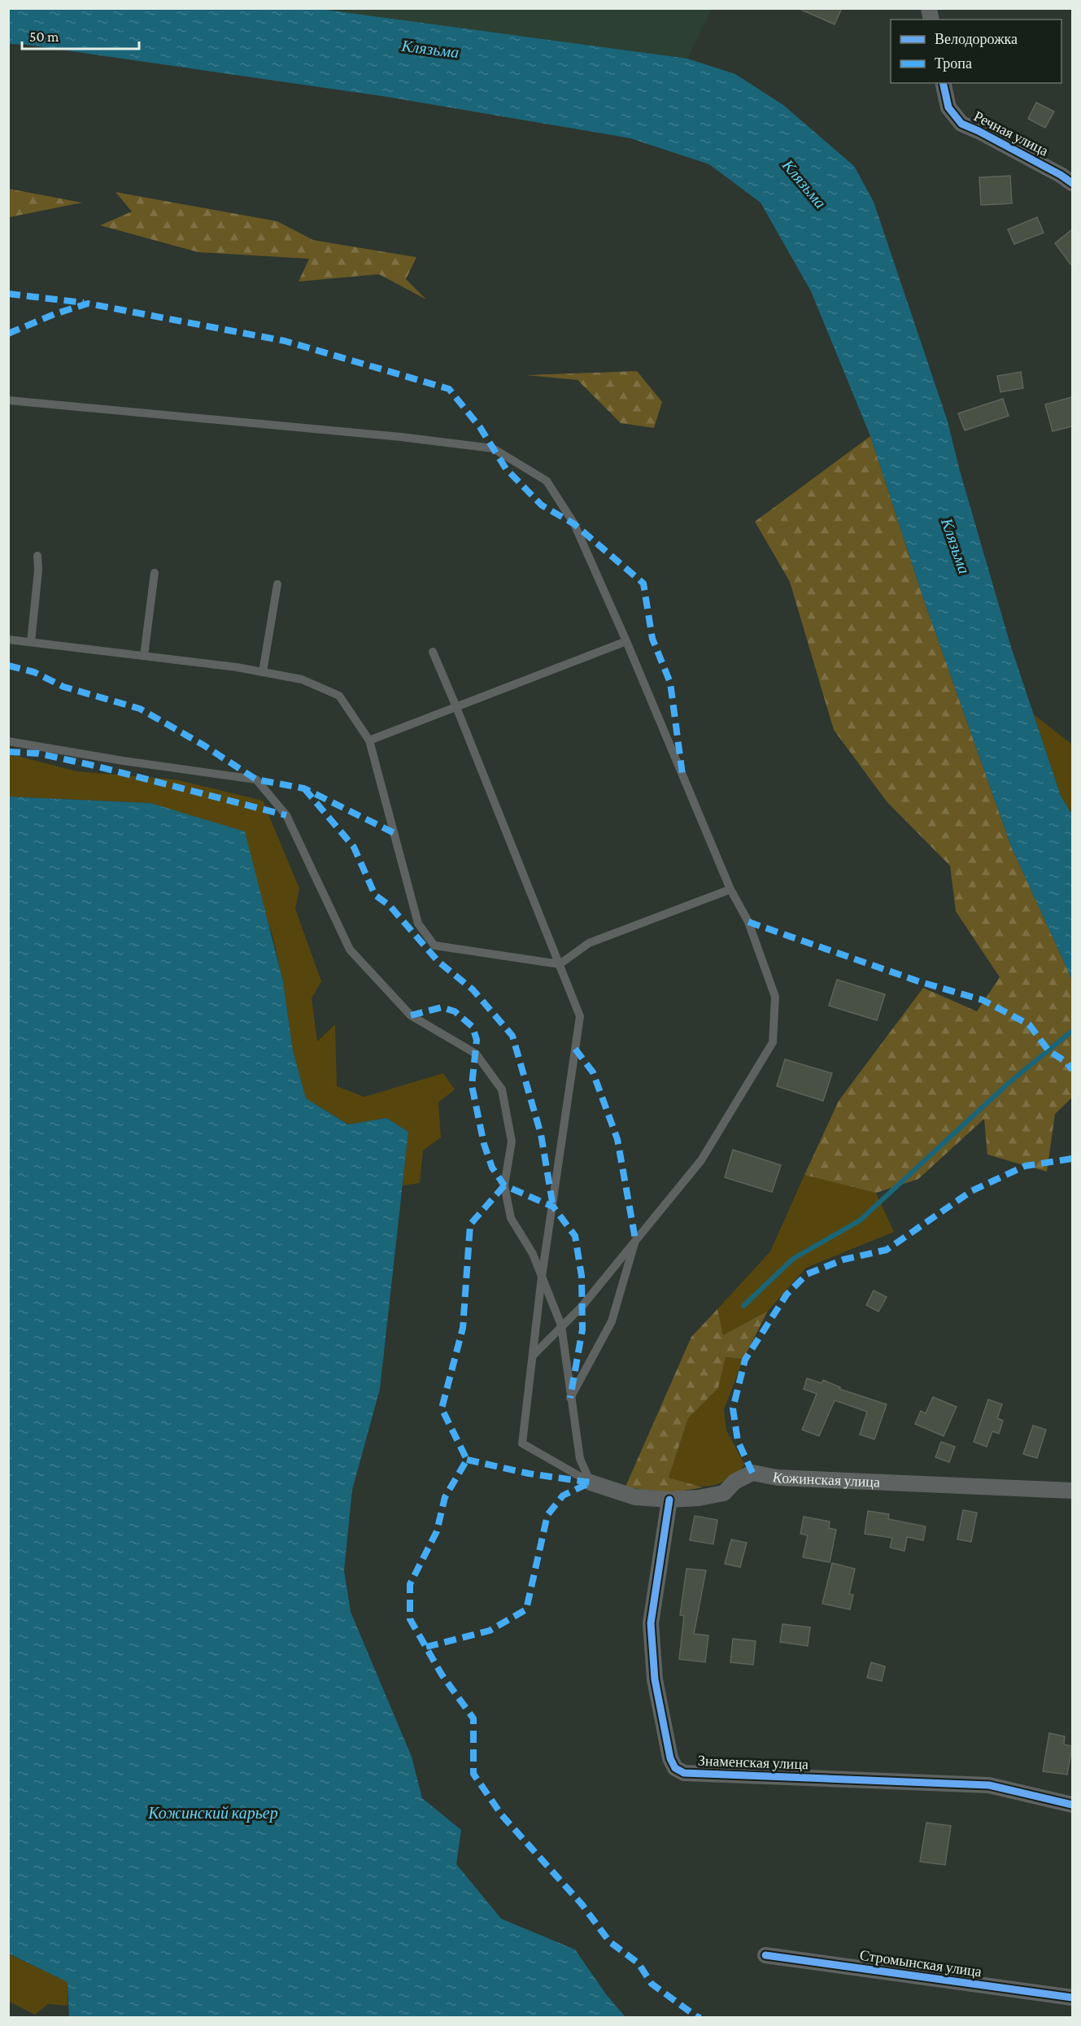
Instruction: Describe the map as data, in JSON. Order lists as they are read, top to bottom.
{
  "streets": {
    "street": [
      "Речная улица",
      "Кожинская улица",
      "Знаменская улица",
      "Стромынская улица"
    ]
  },
  "crossings": [
    ["Кожинская улица", "Знаменская улица"]
  ],
  "water": ["Клязьма", "Кожинский карьер"],
  "legend": ["Велодорожка", "Тропа"],
  "scale_bar": "50 m"
}
